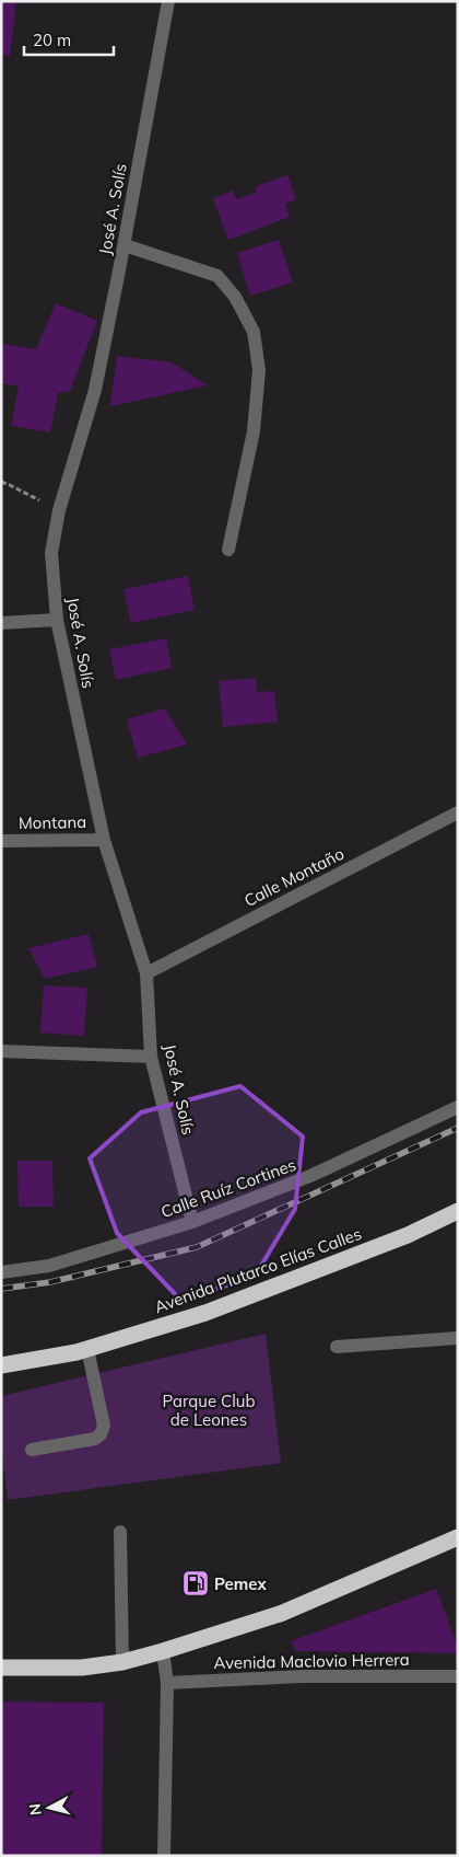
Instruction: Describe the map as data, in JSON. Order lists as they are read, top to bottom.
{
  "streets": {
    "highway": ["Avenida Plutarco Elías Calles"],
    "street": [
      "José A. Solís",
      "Montana",
      "Calle Montaño",
      "Calle Ruíz Cortines",
      "Avenida Maclovio Herrera"
    ]
  },
  "crossings": [
    ["José A. Solís", "Montana"],
    ["José A. Solís", "Calle Montaño"],
    ["José A. Solís", "Calle Ruíz Cortines"]
  ],
  "parks": ["Parque Club de Leones"],
  "places": {
    "fuel station": ["Pemex"]
  },
  "scale_bar": "20 m",
  "north": "left"
}
